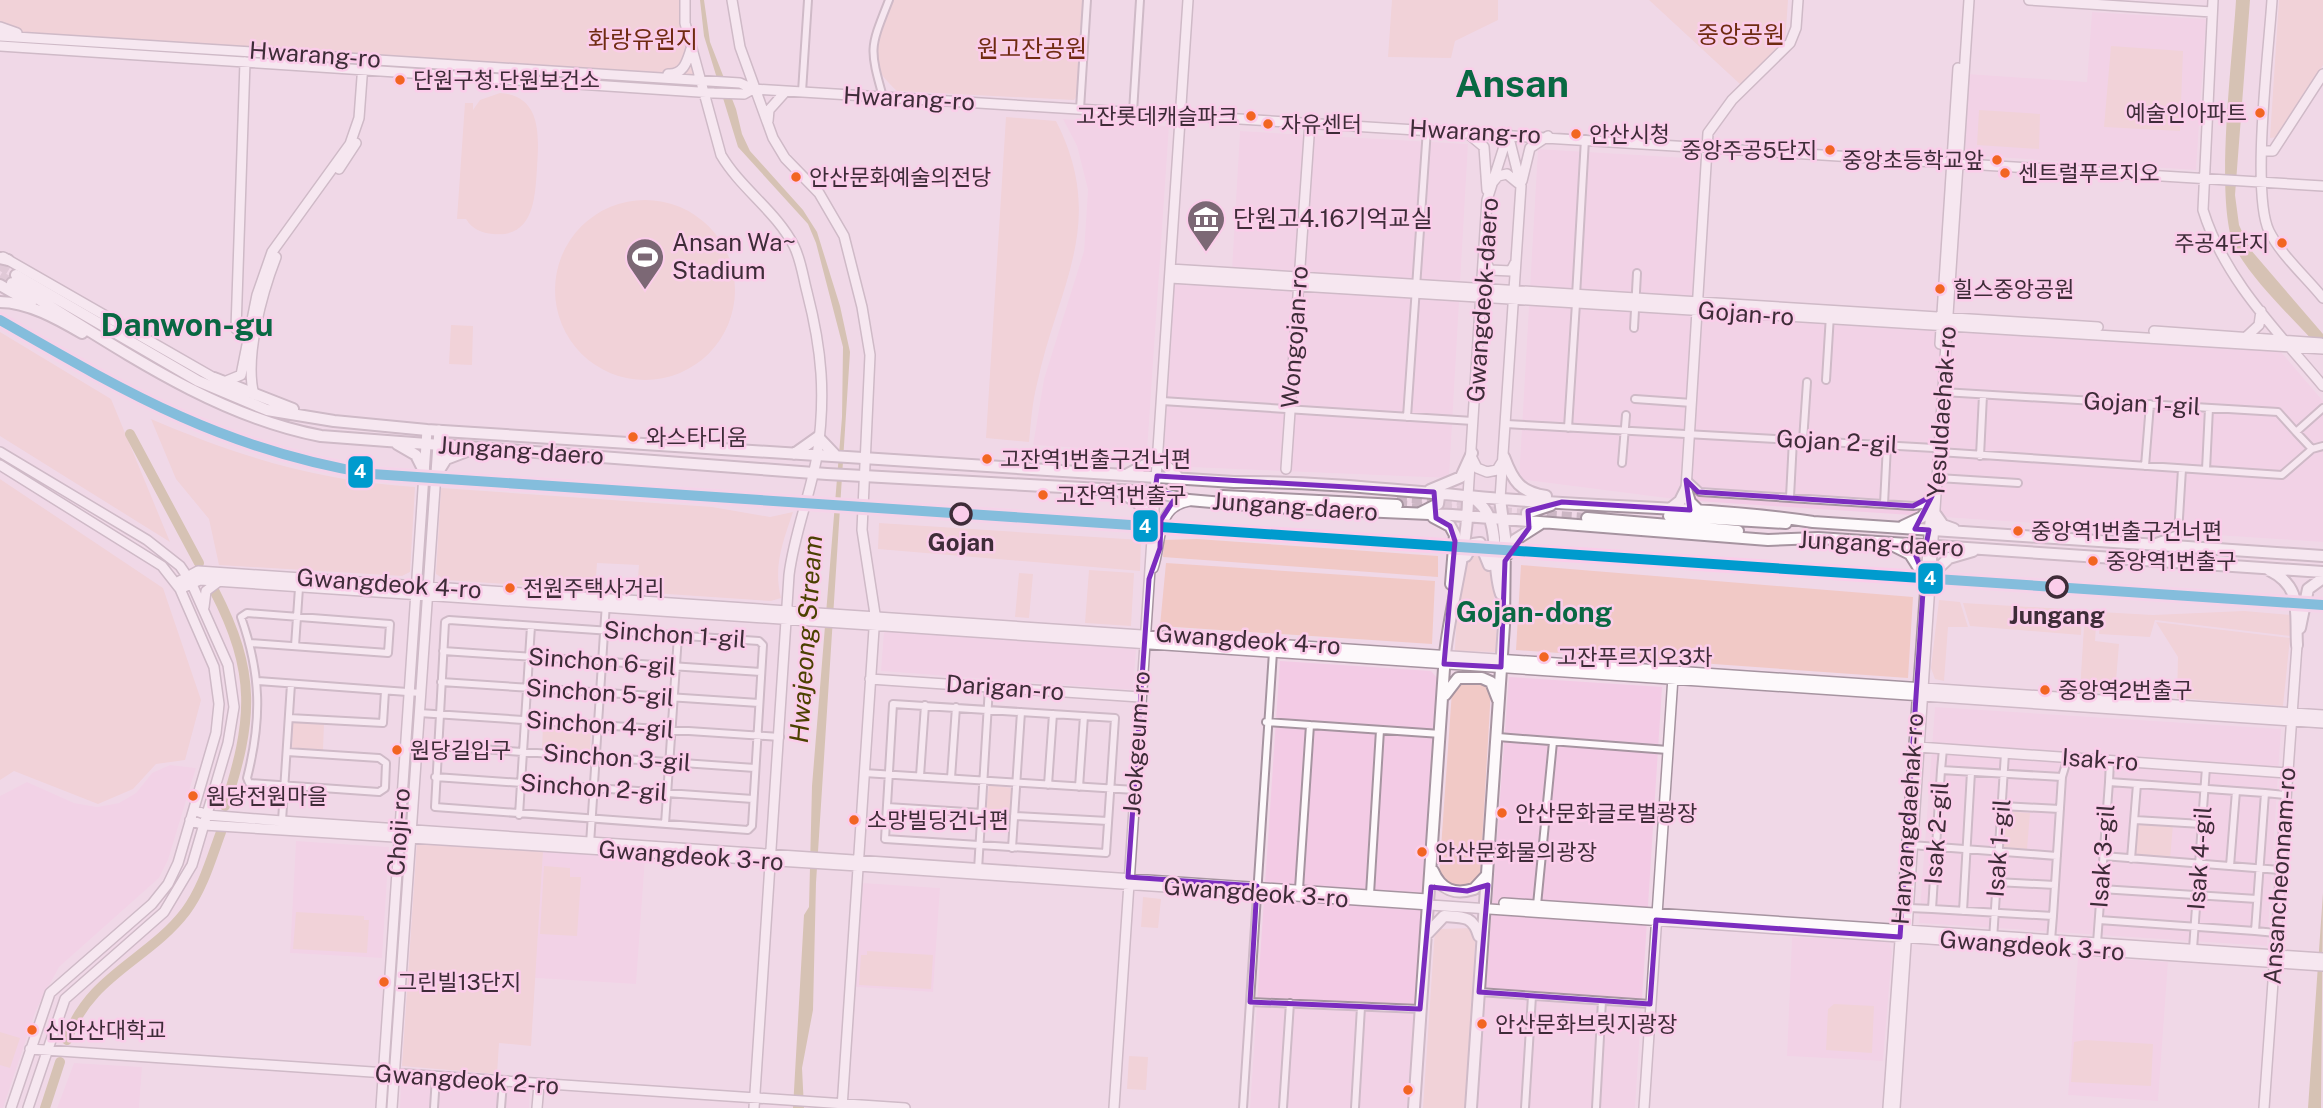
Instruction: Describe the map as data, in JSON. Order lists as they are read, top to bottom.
{
  "streets": {
    "main road": ["Gwangdeok-daero", "Jungang-daero"],
    "street": [
      "Hwarang-ro",
      "Gojan-ro",
      "Wongojan-ro",
      "Gojan 1-gil",
      "Yesuldaehak-ro",
      "Gojan 2-gil",
      "Gwangdeok 4-ro",
      "Sinchon 1-gil",
      "Sinchon 6-gil",
      "Darigan-ro",
      "Sinchon 5-gil",
      "Sinchon 4-gil",
      "Jeokgeum-ro",
      "Sinchon 3-gil",
      "Isak-ro",
      "Sinchon 2-gil",
      "Hanyangdaehak-ro",
      "Choji-ro",
      "Isak 2-gil",
      "Isak 1-gil",
      "Gwangdeok 3-ro",
      "Isak 3-gil",
      "Isak 4-gil",
      "Ansancheonnam-ro",
      "Gwangdeok 2-ro"
    ]
  },
  "crossings": [
    ["Hwarang-ro", "Gwangdeok-daero"],
    ["Hwarang-ro", "Wongojan-ro"],
    ["Hwarang-ro", "Yesuldaehak-ro"],
    ["Hwarang-ro", "Jeokgeum-ro"],
    ["Gwangdeok-daero", "Gojan-ro"],
    ["Gwangdeok-daero", "Gojan 2-gil"],
    ["Gwangdeok-daero", "Jungang-daero"],
    ["Gwangdeok-daero", "Gwangdeok 4-ro"],
    ["Gwangdeok-daero", "Gwangdeok 3-ro"],
    ["Gojan-ro", "Wongojan-ro"],
    ["Gojan-ro", "Yesuldaehak-ro"],
    ["Gojan-ro", "Jeokgeum-ro"],
    ["Gojan 1-gil", "Yesuldaehak-ro"],
    ["Gojan 1-gil", "Gojan 2-gil"],
    ["Yesuldaehak-ro", "Gojan 2-gil"],
    ["Yesuldaehak-ro", "Jungang-daero"],
    ["Yesuldaehak-ro", "Hanyangdaehak-ro"],
    ["Jungang-daero", "Jeokgeum-ro"],
    ["Jungang-daero", "Hanyangdaehak-ro"],
    ["Jungang-daero", "Choji-ro"],
    ["Gwangdeok 4-ro", "Jeokgeum-ro"],
    ["Gwangdeok 4-ro", "Hanyangdaehak-ro"],
    ["Gwangdeok 4-ro", "Choji-ro"],
    ["Gwangdeok 4-ro", "Ansancheonnam-ro"],
    ["Sinchon 1-gil", "Sinchon 6-gil"],
    ["Sinchon 1-gil", "Sinchon 5-gil"],
    ["Sinchon 1-gil", "Sinchon 4-gil"],
    ["Sinchon 1-gil", "Sinchon 3-gil"],
    ["Sinchon 1-gil", "Sinchon 2-gil"],
    ["Darigan-ro", "Jeokgeum-ro"],
    ["Sinchon 4-gil", "Choji-ro"],
    ["Jeokgeum-ro", "Gwangdeok 3-ro"],
    ["Isak-ro", "Hanyangdaehak-ro"],
    ["Isak-ro", "Isak 1-gil"],
    ["Isak-ro", "Isak 4-gil"],
    ["Isak-ro", "Ansancheonnam-ro"],
    ["Hanyangdaehak-ro", "Gwangdeok 3-ro"],
    ["Choji-ro", "Gwangdeok 3-ro"],
    ["Choji-ro", "Gwangdeok 2-ro"],
    ["Isak 2-gil", "Isak 1-gil"],
    ["Isak 1-gil", "Gwangdeok 3-ro"],
    ["Gwangdeok 3-ro", "Isak 3-gil"],
    ["Gwangdeok 3-ro", "Isak 4-gil"],
    ["Gwangdeok 3-ro", "Ansancheonnam-ro"],
    ["Isak 3-gil", "Isak 4-gil"],
    ["Isak 3-gil", "Ansancheonnam-ro"]
  ],
  "districts": ["Ansan", "Danwon-gu", "Gojan-dong"],
  "water": ["Hwajeong Stream"],
  "parks": ["중앙공원", "화랑유원지", "원고잔공원"],
  "places": {
    "other": [
      "단원구청.단원보건소",
      "예술인아파트",
      "고잔롯데캐슬파크",
      "자유센터",
      "안산시청",
      "중앙주공5단지",
      "중앙초등학교앞",
      "센트럴푸르지오",
      "안산문화예술의전당",
      "주공4단지",
      "힐스중앙공원",
      "와스타디움",
      "고잔역1번출구건너편",
      "고잔역1번출구",
      "Gojan",
      "중앙역1번출구건너편",
      "중앙역1번출구",
      "Jungang",
      "전원주택사거리",
      "고잔푸르지오3차",
      "중앙역2번출구",
      "원당길입구",
      "원당전원마을",
      "안산문화글로벌광장",
      "소망빌딩건너편",
      "안산문화물의광장",
      "그린빌13단지",
      "안산문화브릿지광장",
      "신안산대학교"
    ],
    "museum": ["단원고4.16기억교실"],
    "sports": ["Ansan Wa~ Stadium"]
  },
  "lines": ["transit line 4"]
}
